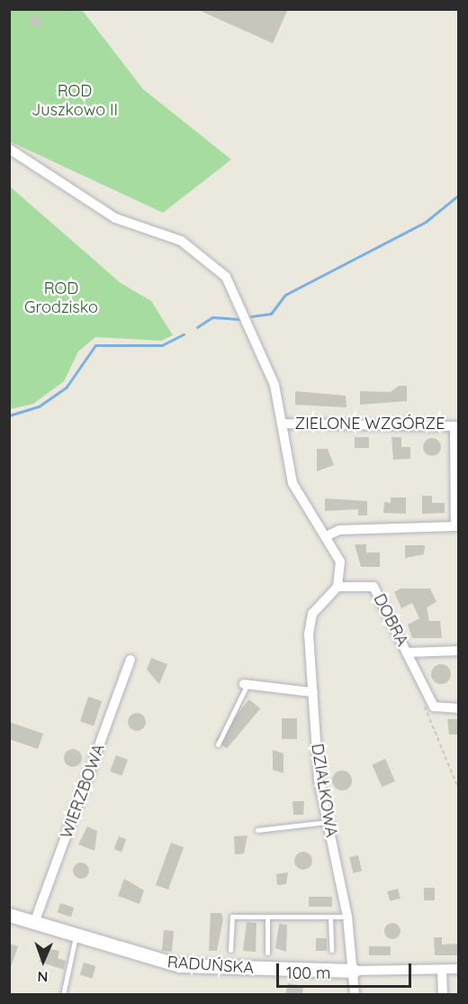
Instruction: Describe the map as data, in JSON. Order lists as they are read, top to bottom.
{
  "streets": {
    "street": [
      "ZIELONE WZGÓRZE",
      "DOBRA",
      "DZIAŁKOWA",
      "WIERZBOWA",
      "RADUŃSKA"
    ]
  },
  "crossings": [
    ["DOBRA", "DZIAŁKOWA"],
    ["DZIAŁKOWA", "RADUŃSKA"],
    ["WIERZBOWA", "RADUŃSKA"]
  ],
  "parks": ["ROD Juszkowo II", "ROD Grodzisko"],
  "scale_bar": "100 m",
  "north": "bottom"
}
